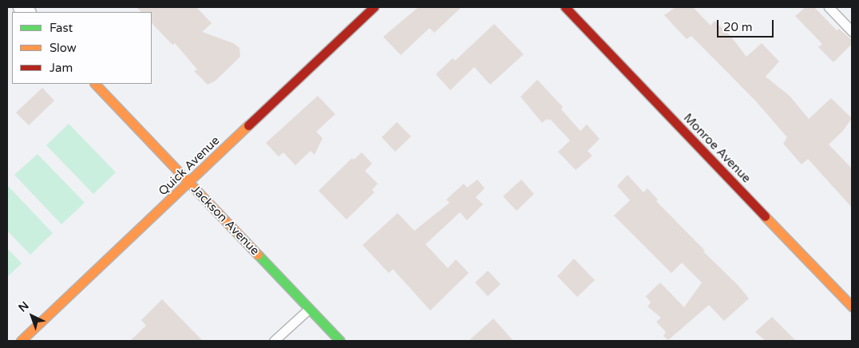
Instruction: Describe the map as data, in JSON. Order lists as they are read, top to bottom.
{
  "streets": {
    "street": ["Monroe Avenue", "Quick Avenue", "Jackson Avenue"]
  },
  "crossings": [
    ["Quick Avenue", "Jackson Avenue"]
  ],
  "legend": ["Fast", "Slow", "Jam"],
  "scale_bar": "20 m",
  "north": "top left"
}
